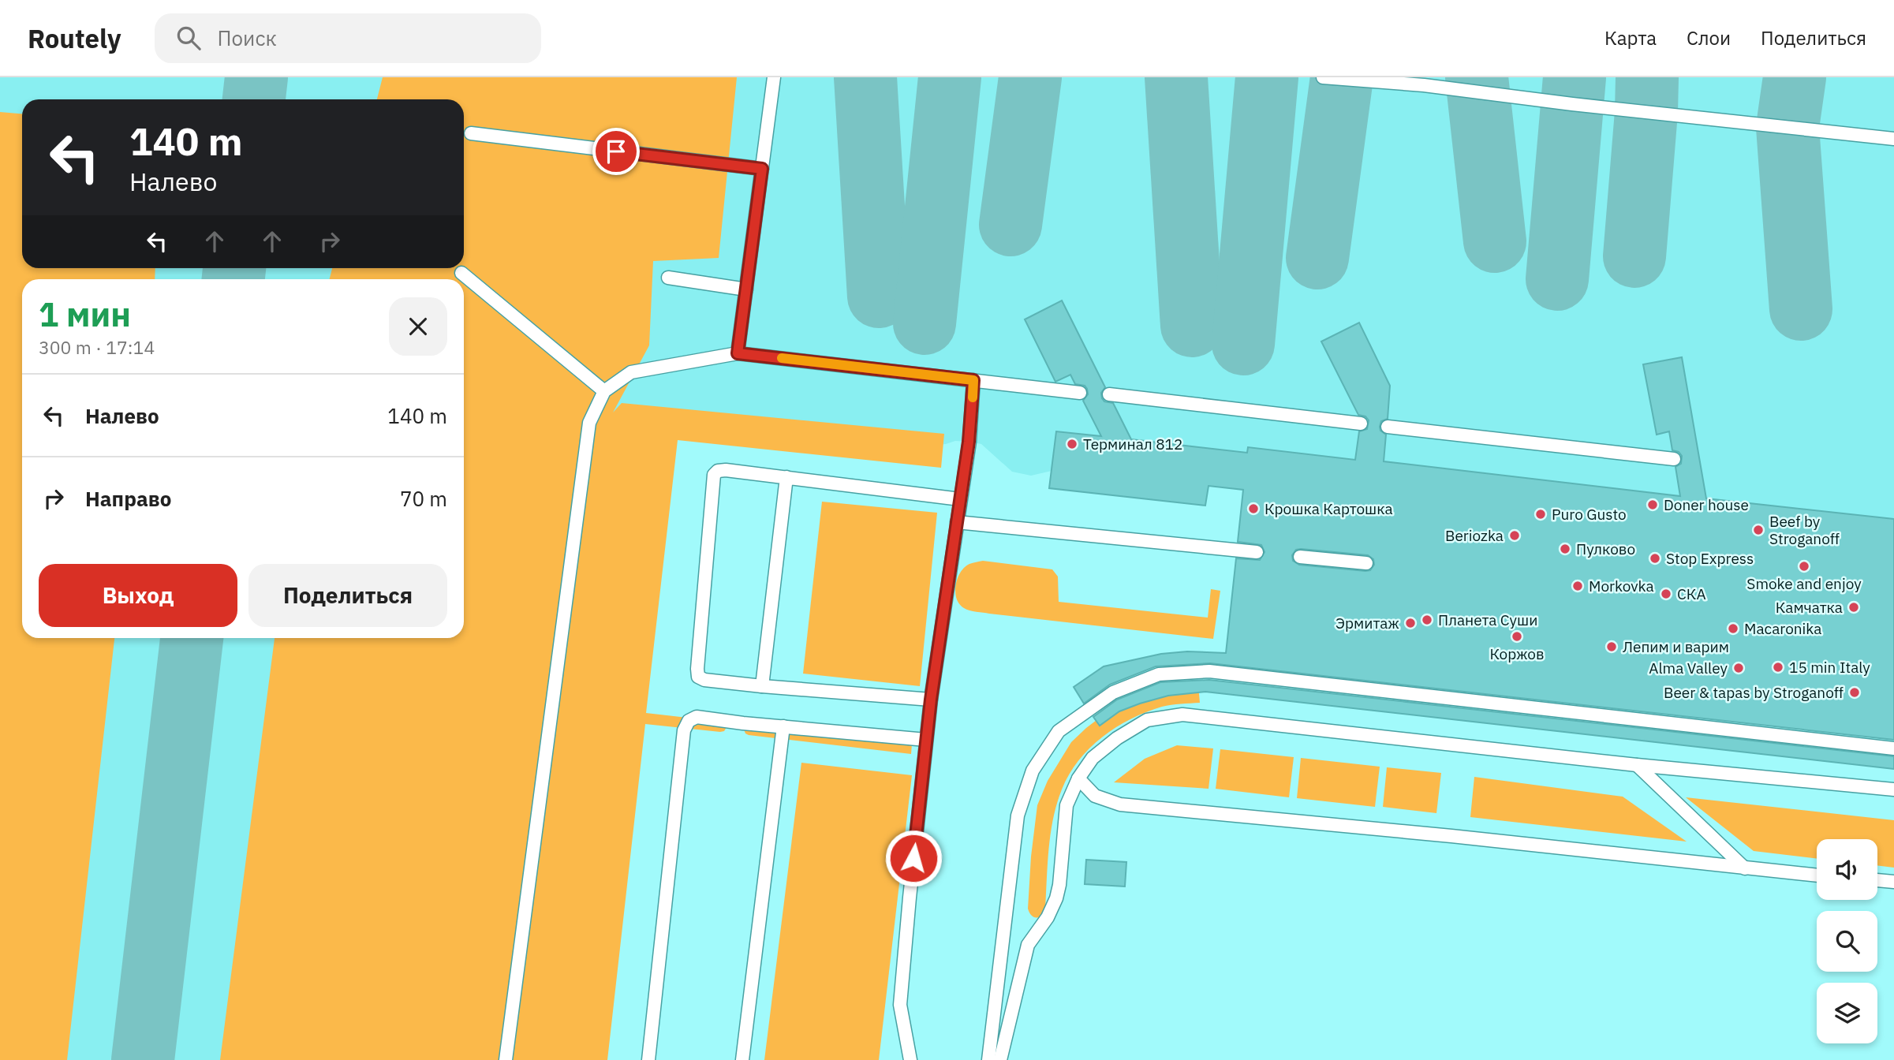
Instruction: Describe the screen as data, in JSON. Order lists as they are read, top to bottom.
{
  "places": [
    "Терминал 812",
    "Doner house",
    "Крошка Картошка",
    "Puro Gusto",
    "Beef by Stroganoff",
    "Beriozka",
    "Пулково",
    "Stop Express",
    "Smoke and enjoy",
    "Morkovka",
    "СКА",
    "Камчатка",
    "Планета Суши",
    "Эрмитаж",
    "Macaronika",
    "Коржов",
    "Лепим и варим",
    "15 min Italy",
    "Alma Valley",
    "Beer & tapas by Stroganoff"
  ],
  "page": {
    "header": "Routely",
    "search": "Поиск",
    "nav": ["Карта", "Слои", "Поделиться"],
    "turn": ["140 m", "Налево"],
    "heading": ["1 мин", "300 m · 17:14"],
    "list": [
      {
        "name": "Налево",
        "value": "140 m"
      },
      {
        "name": "Направо",
        "value": "70 m"
      }
    ],
    "buttons": ["Выход", "Поделиться"]
  }
}
